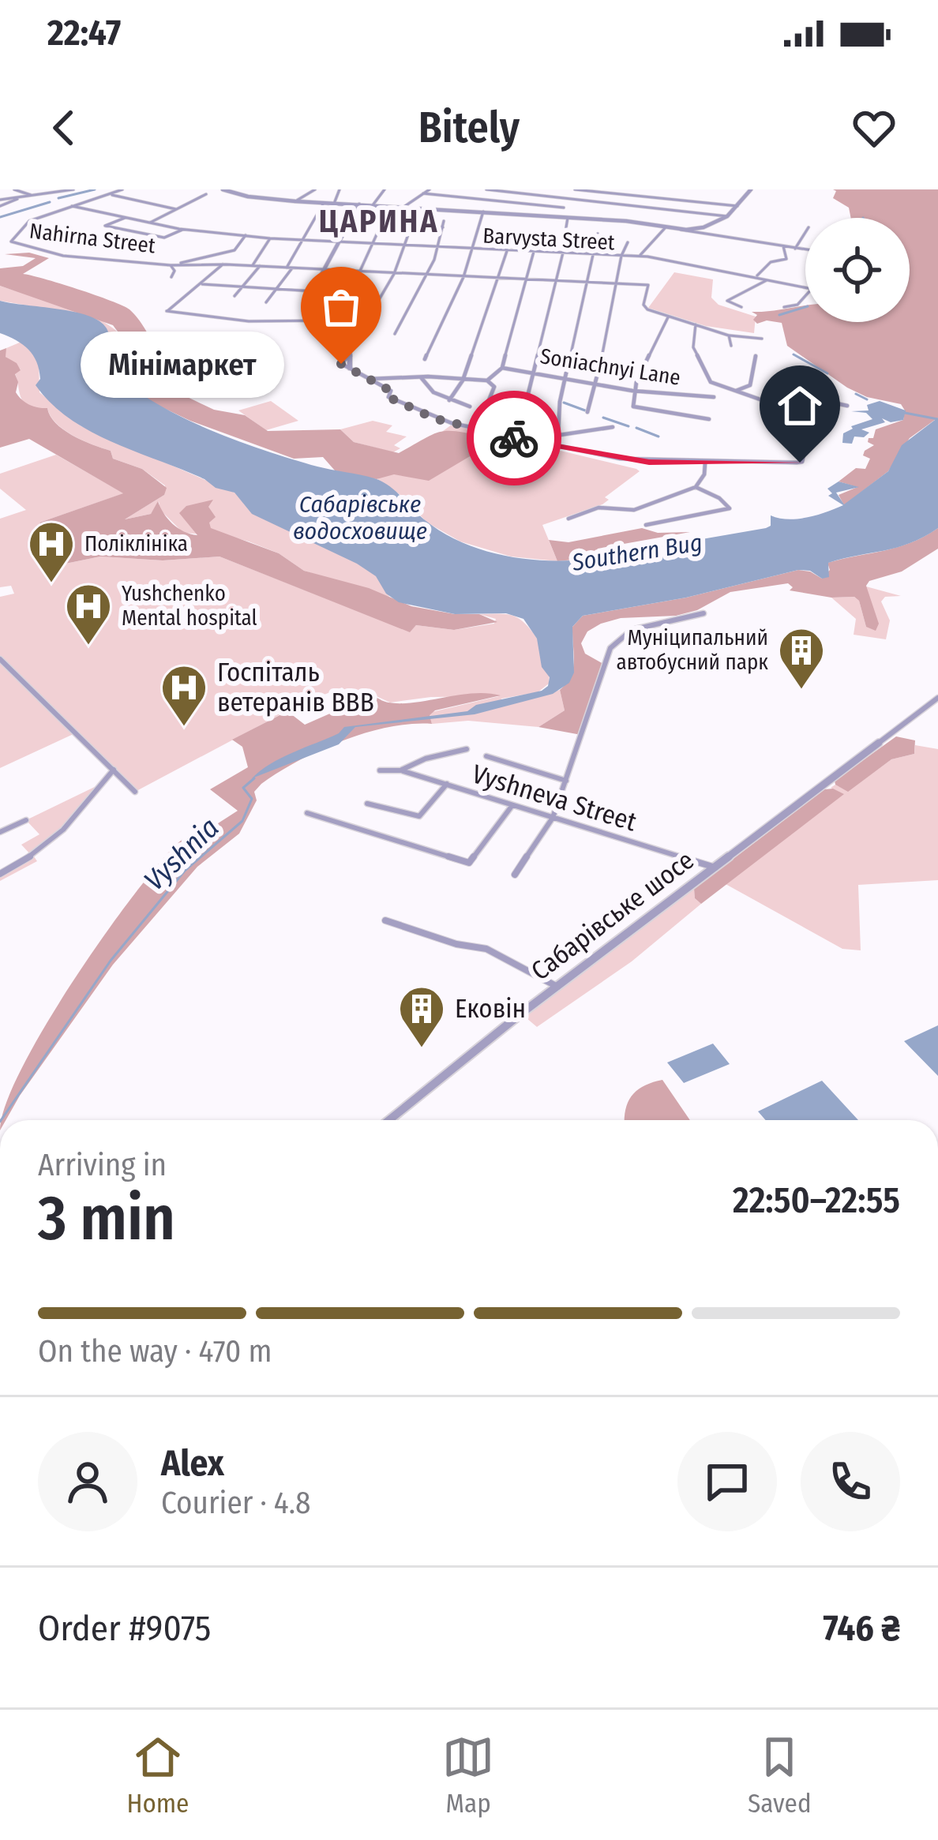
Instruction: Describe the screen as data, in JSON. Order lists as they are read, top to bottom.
{
  "streets": {
    "street": [
      "Nahirna Street",
      "Barvysta Street",
      "Soniachnyi Lane",
      "Vyshneva Street",
      "Сабарівське шосе"
    ]
  },
  "crossings": [
    ["Nahirna Street", "Barvysta Street"],
    ["Vyshneva Street", "Сабарівське шосе"]
  ],
  "districts": ["ЦАРИНА"],
  "water": ["Сабарівське водосховище", "Southern Bug", "Vyshnia"],
  "places": {
    "other": ["Мінімаркет"],
    "hospital": ["Поліклініка", "Yushchenko Mental hospital", "Госпіталь ветеранів ВВВ"],
    "building": ["Муніципальний автобусний парк", "Ековін"]
  },
  "page": {
    "status": "22:47",
    "header": "Bitely",
    "bubble": "Мінімаркет",
    "heading": ["3 min", "Arriving in", "22:50–22:55"],
    "panel": [
      "Alex",
      "Courier · 4.8",
      "Order #9075",
      "746 ₴"
    ],
    "bar": "On the way · 470 m",
    "tabs": ["Home", "Map", "Saved"]
  }
}
